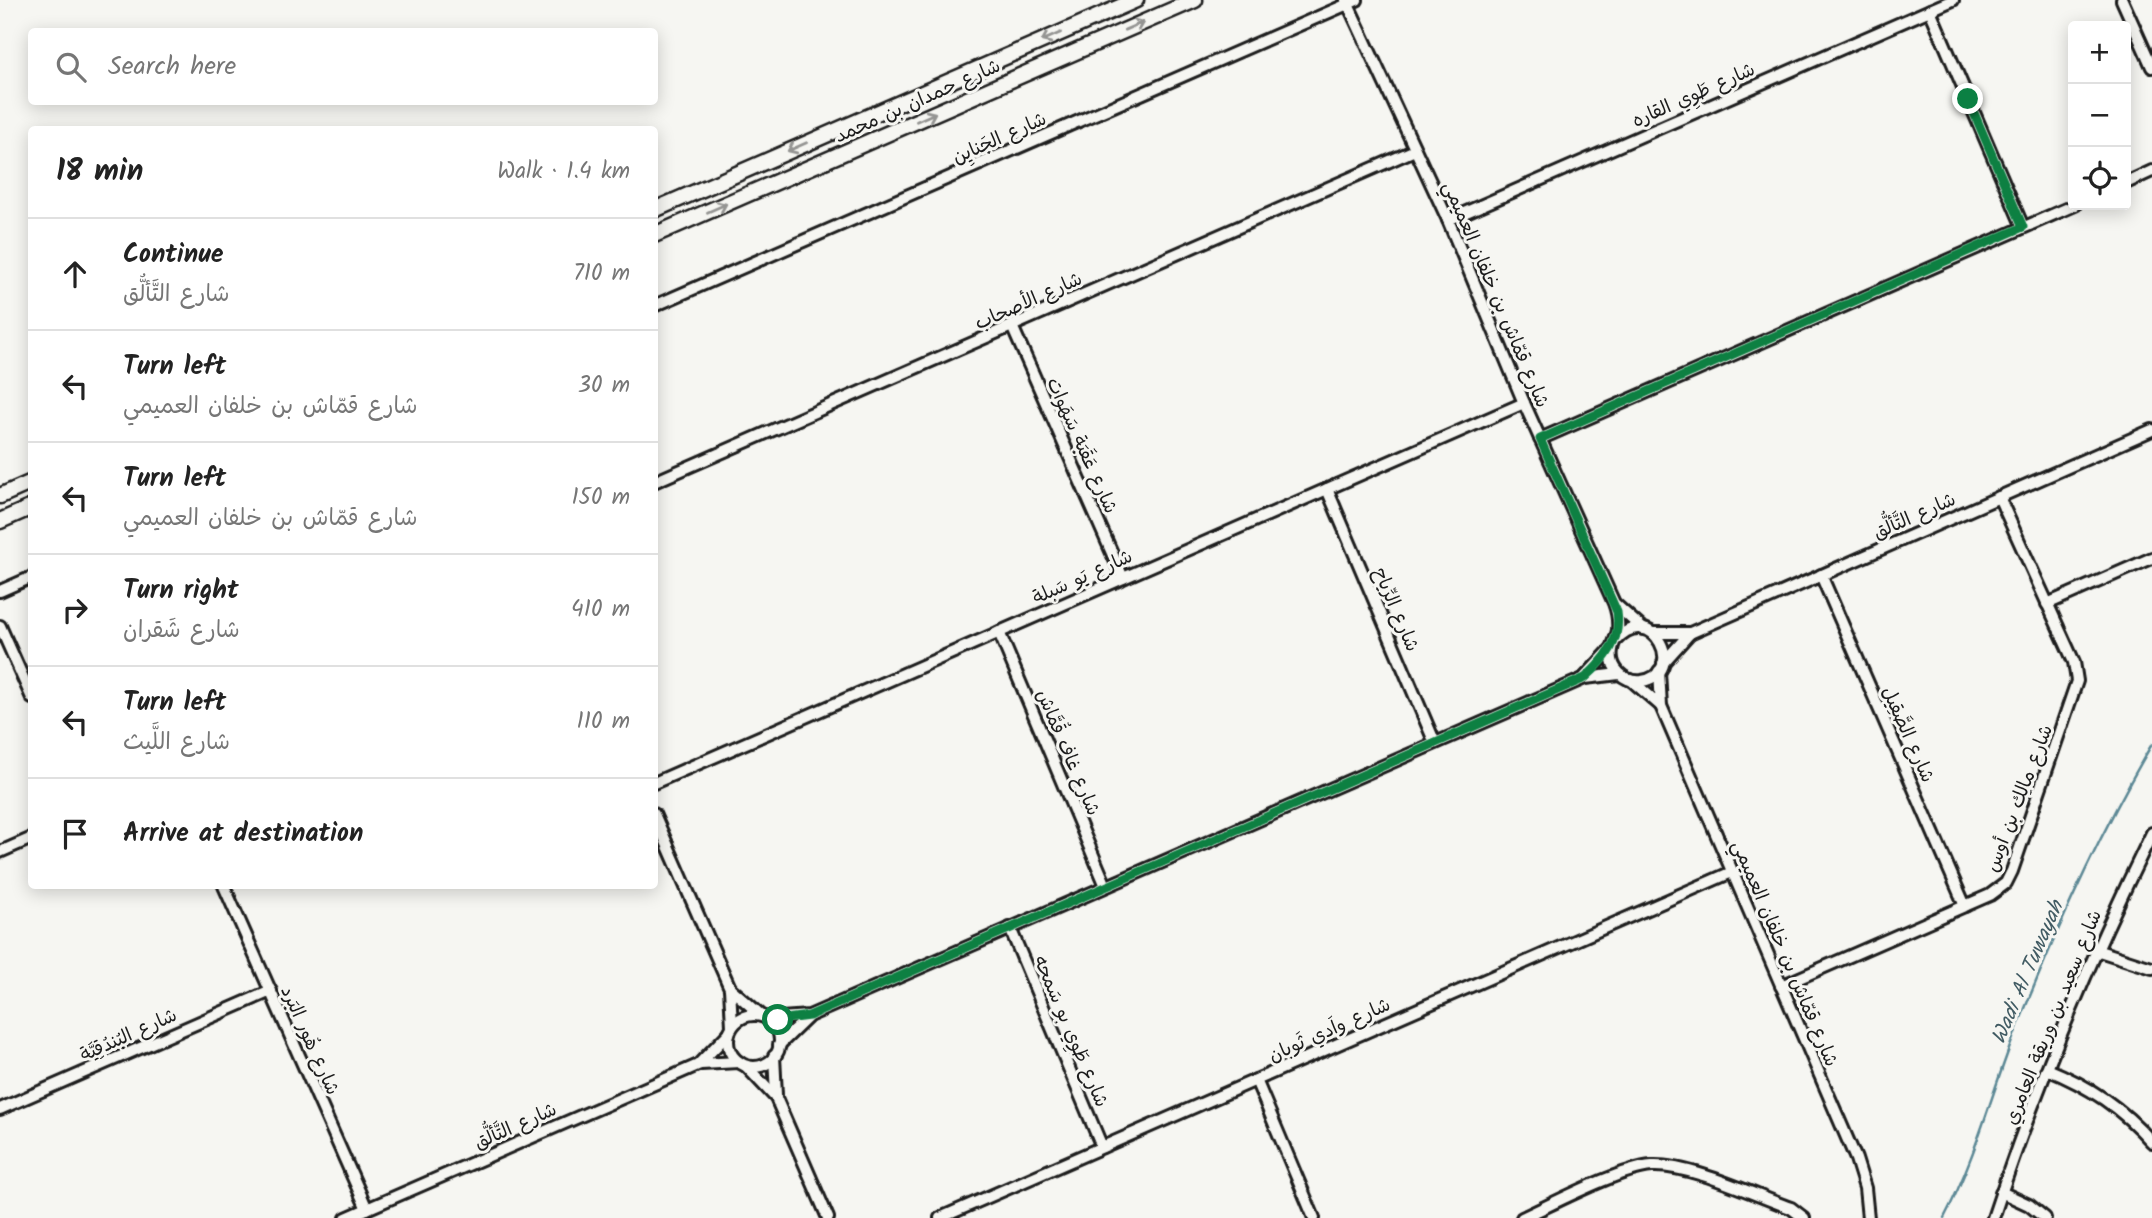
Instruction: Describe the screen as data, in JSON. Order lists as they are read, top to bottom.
{
  "streets": {
    "main road": ["شارع حمدان بن محمد"],
    "street": [
      "شارع طَوِي القاره",
      "شارع الجَنايِن",
      "شارع قمّاش بن خلفان العميمي",
      "شارع الأصحاب",
      "شارع عَقَبَة سَهَوات",
      "شارع التَّألُّق",
      "شارع يَو سَبلة",
      "شارع الرِّياح",
      "شارع الصَّقِيل",
      "شارع غاف قُمَّاش",
      "شارع مالِك بن أوس",
      "شارع سعيد بن وريقة العامري",
      "شارع واَدي ثَوبان",
      "شارع طَوِي بو سَمحه",
      "شارع البُندُقِيَّة",
      "شارع هُور البَرد"
    ]
  },
  "crossings": [
    ["شارع طَوِي القاره", "شارع قمّاش بن خلفان العميمي"],
    ["شارع الجَنايِن", "شارع قمّاش بن خلفان العميمي"],
    ["شارع قمّاش بن خلفان العميمي", "شارع الأصحاب"],
    ["شارع قمّاش بن خلفان العميمي", "شارع التَّألُّق"],
    ["شارع قمّاش بن خلفان العميمي", "شارع يَو سَبلة"],
    ["شارع قمّاش بن خلفان العميمي", "شارع مالِك بن أوس"],
    ["شارع قمّاش بن خلفان العميمي", "شارع واَدي ثَوبان"],
    ["شارع الأصحاب", "شارع عَقَبَة سَهَوات"],
    ["شارع عَقَبَة سَهَوات", "شارع يَو سَبلة"],
    ["شارع التَّألُّق", "شارع الصَّقِيل"],
    ["شارع التَّألُّق", "شارع مالِك بن أوس"],
    ["شارع التَّألُّق", "شارع هُور البَرد"],
    ["شارع يَو سَبلة", "شارع الرِّياح"],
    ["شارع يَو سَبلة", "شارع غاف قُمَّاش"],
    ["شارع الصَّقِيل", "شارع مالِك بن أوس"],
    ["شارع واَدي ثَوبان", "شارع طَوِي بو سَمحه"],
    ["شارع البُندُقِيَّة", "شارع هُور البَرد"]
  ],
  "water": ["Wadi Al Tuwayah"],
  "page": {
    "map_buttons": ["+", "−"],
    "search": "Search here",
    "heading": ["18 min", "Walk · 1.4 km"],
    "list": [
      ["Continue", "شارع التَّألُّق", "710 m"],
      ["Turn left", "شارع قمّاش بن خلفان العميمي", "30 m"],
      ["Turn left", "شارع قمّاش بن خلفان العميمي", "150 m"],
      ["Turn right", "شارع شَقران", "410 m"],
      ["Turn left", "شارع اللَّيث", "110 m"],
      "Arrive at destination"
    ]
  }
}
